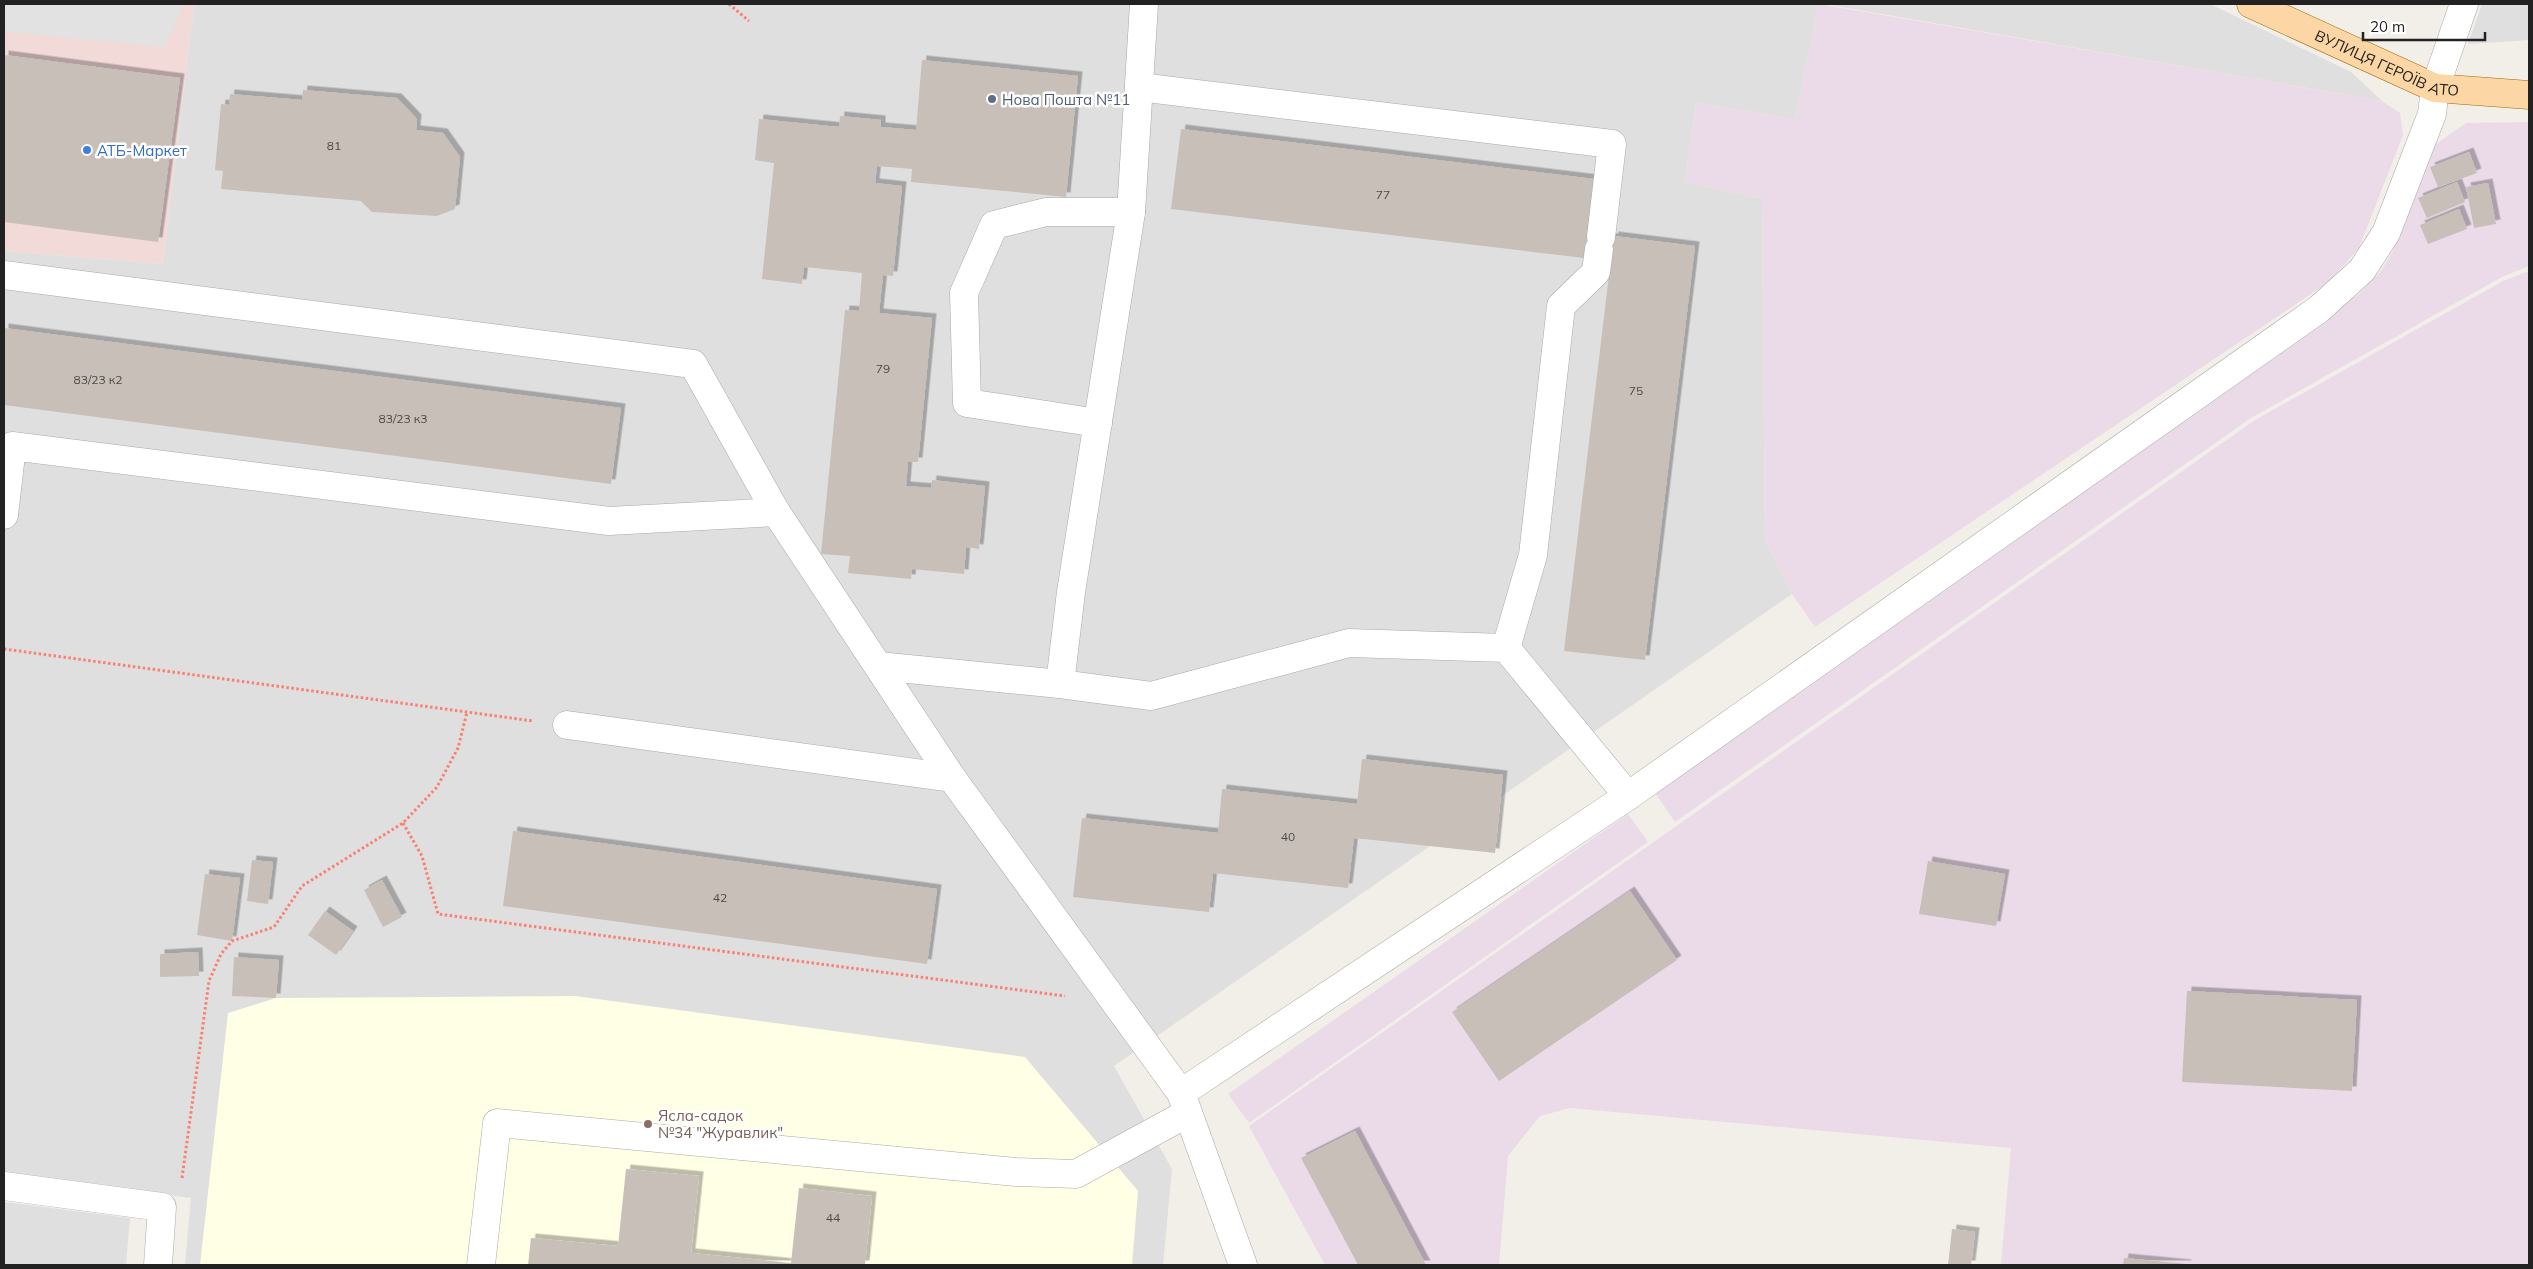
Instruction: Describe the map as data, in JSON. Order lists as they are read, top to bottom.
{
  "streets": {
    "main road": ["ВУЛИЦЯ ГЕРОЇВ АТО"]
  },
  "places": ["Нова Пошта №11", "АТБ-Маркет", "Ясла-садок №34 \"Журавлик\""],
  "house_numbers": [
    "81",
    "77",
    "79",
    "83/23 к2",
    "75",
    "83/23 к3",
    "40",
    "42",
    "44"
  ],
  "scale_bar": "20 m"
}
